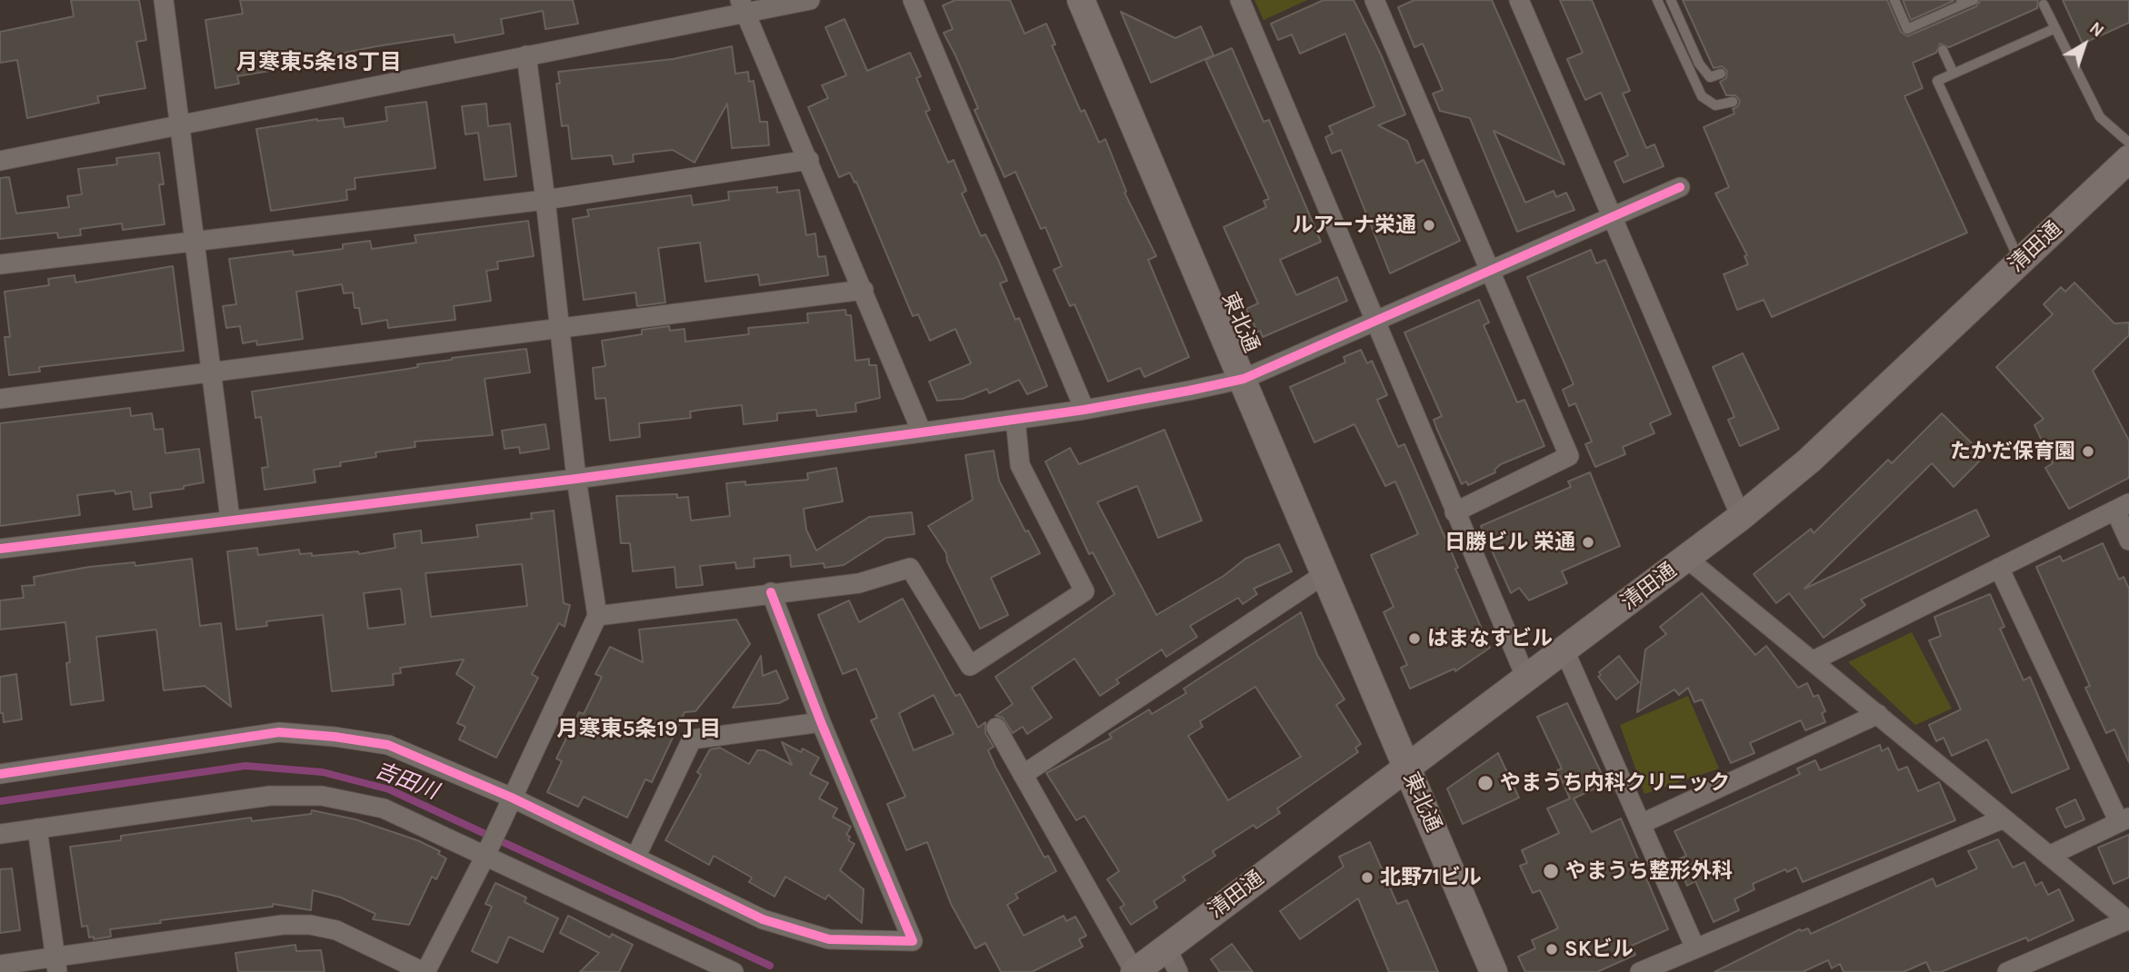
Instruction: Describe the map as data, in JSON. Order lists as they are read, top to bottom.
{
  "streets": {
    "street": ["清田通", "東北通"]
  },
  "crossings": [
    ["清田通", "東北通"]
  ],
  "districts": ["月寒東5条18丁目", "月寒東5条19丁目"],
  "water": ["吉田川"],
  "places": [
    "ルアーナ栄通",
    "たかだ保育園",
    "日勝ビル 栄通",
    "はまなすビル",
    "やまうち内科クリニック",
    "やまうち整形外科",
    "北野71ビル",
    "SKビル"
  ],
  "north": "top right"
}
